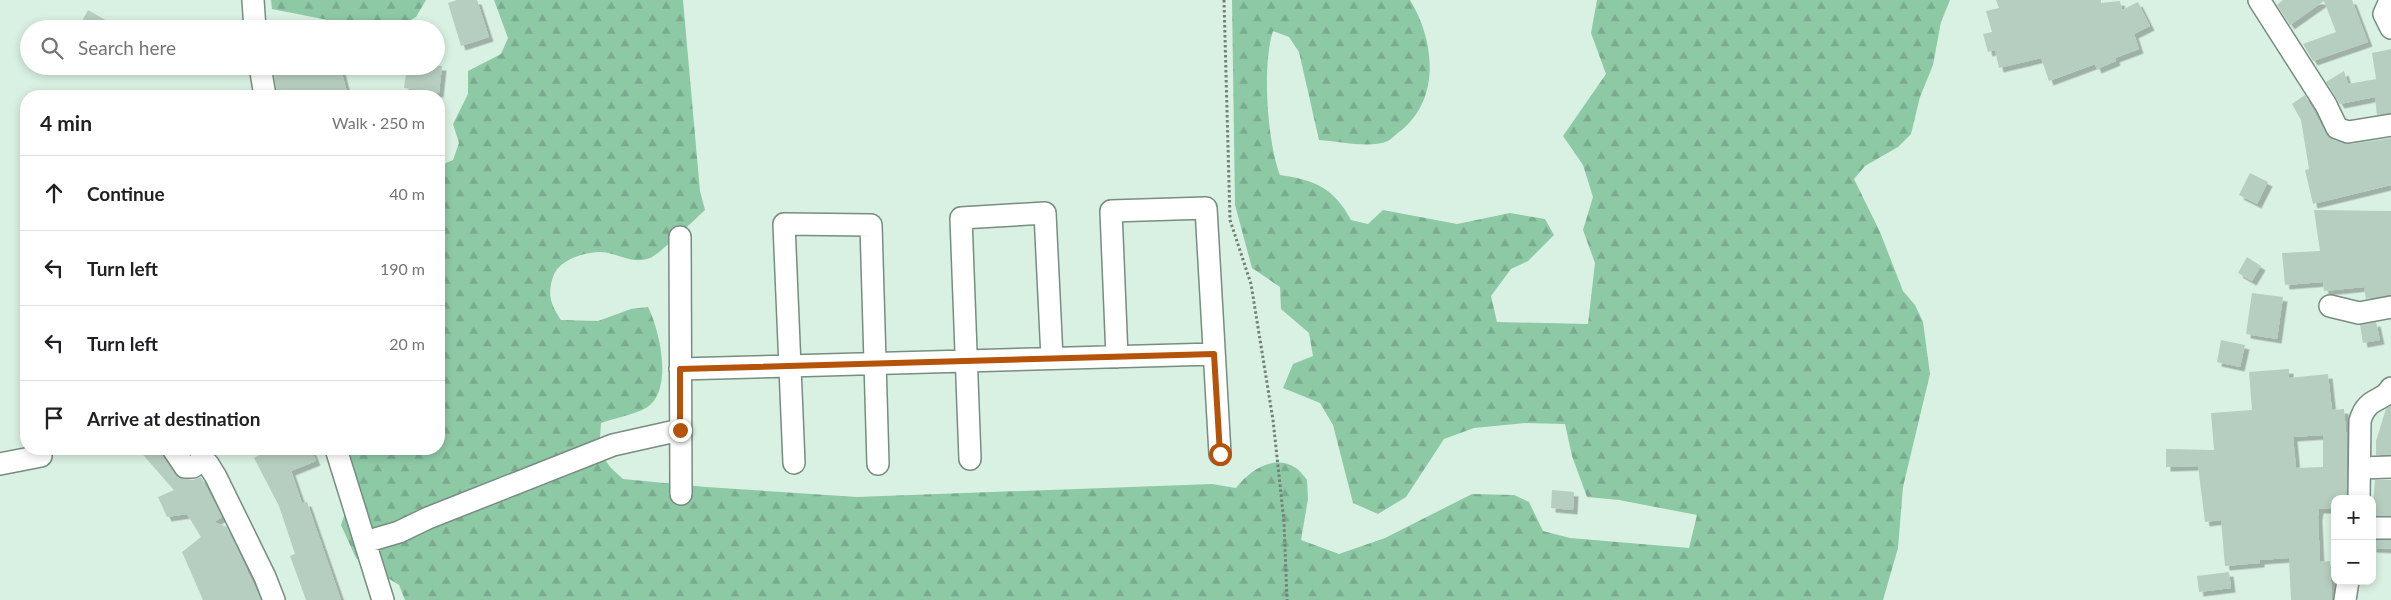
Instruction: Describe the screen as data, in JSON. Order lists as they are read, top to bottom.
{
  "page": {
    "search": "Search here",
    "heading": ["4 min", "Walk · 250 m"],
    "list": [
      ["Continue", "40 m"],
      ["Turn left", "190 m"],
      ["Turn left", "20 m"],
      "Arrive at destination"
    ],
    "map_buttons": ["+", "−"]
  }
}
